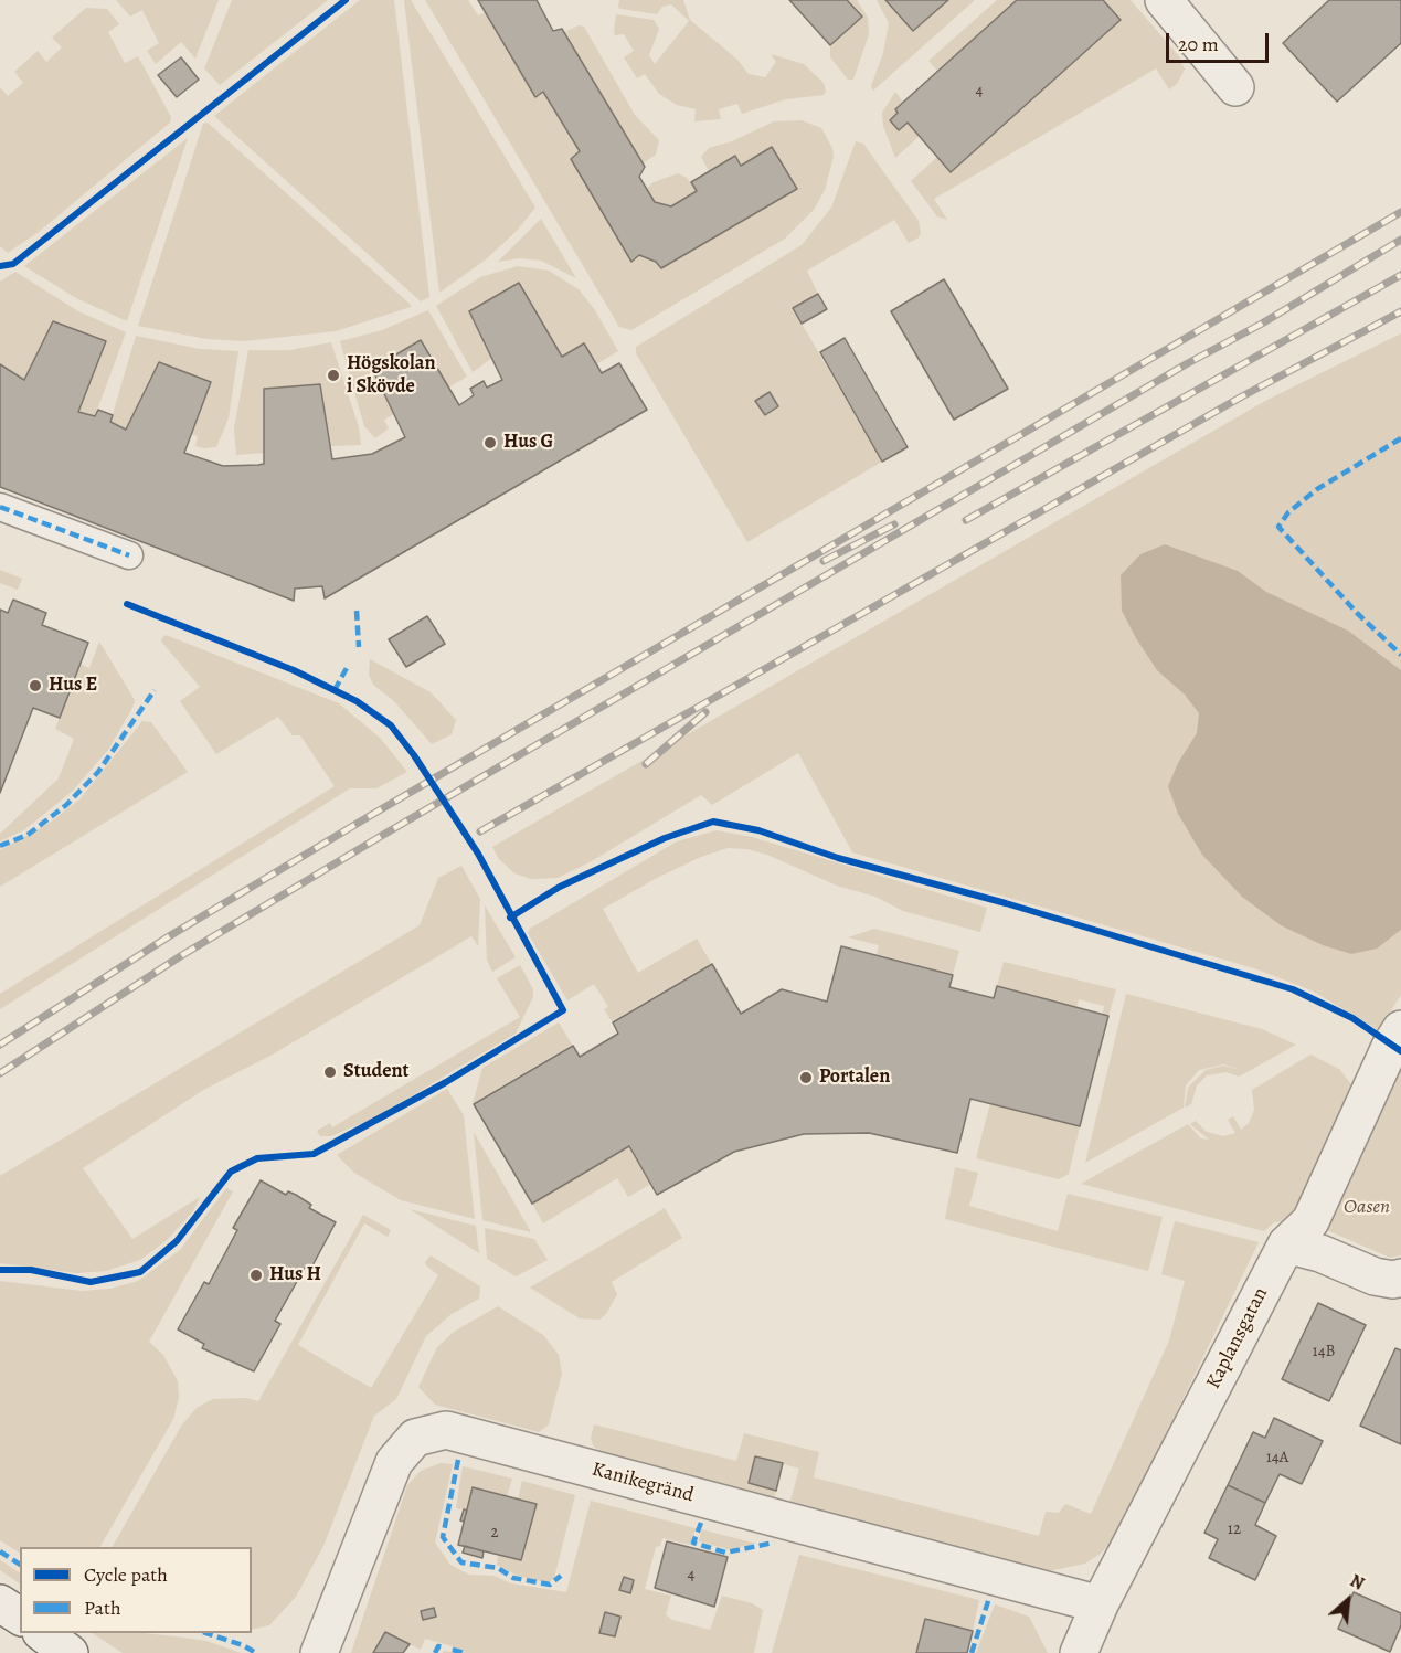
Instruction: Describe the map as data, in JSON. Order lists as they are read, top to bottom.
{
  "streets": {
    "street": ["Kaplansgatan", "Kanikegränd"]
  },
  "crossings": [
    ["Kaplansgatan", "Kanikegränd"]
  ],
  "parks": ["Oasen"],
  "places": [
    "Högskolan i Skövde",
    "Hus G",
    "Hus E",
    "Student",
    "Portalen",
    "Hus H"
  ],
  "house_numbers": [
    "4",
    "14B",
    "14A",
    "12",
    "2",
    "4"
  ],
  "legend": ["Cycle path", "Path"],
  "scale_bar": "20 m",
  "north": "top right"
}
